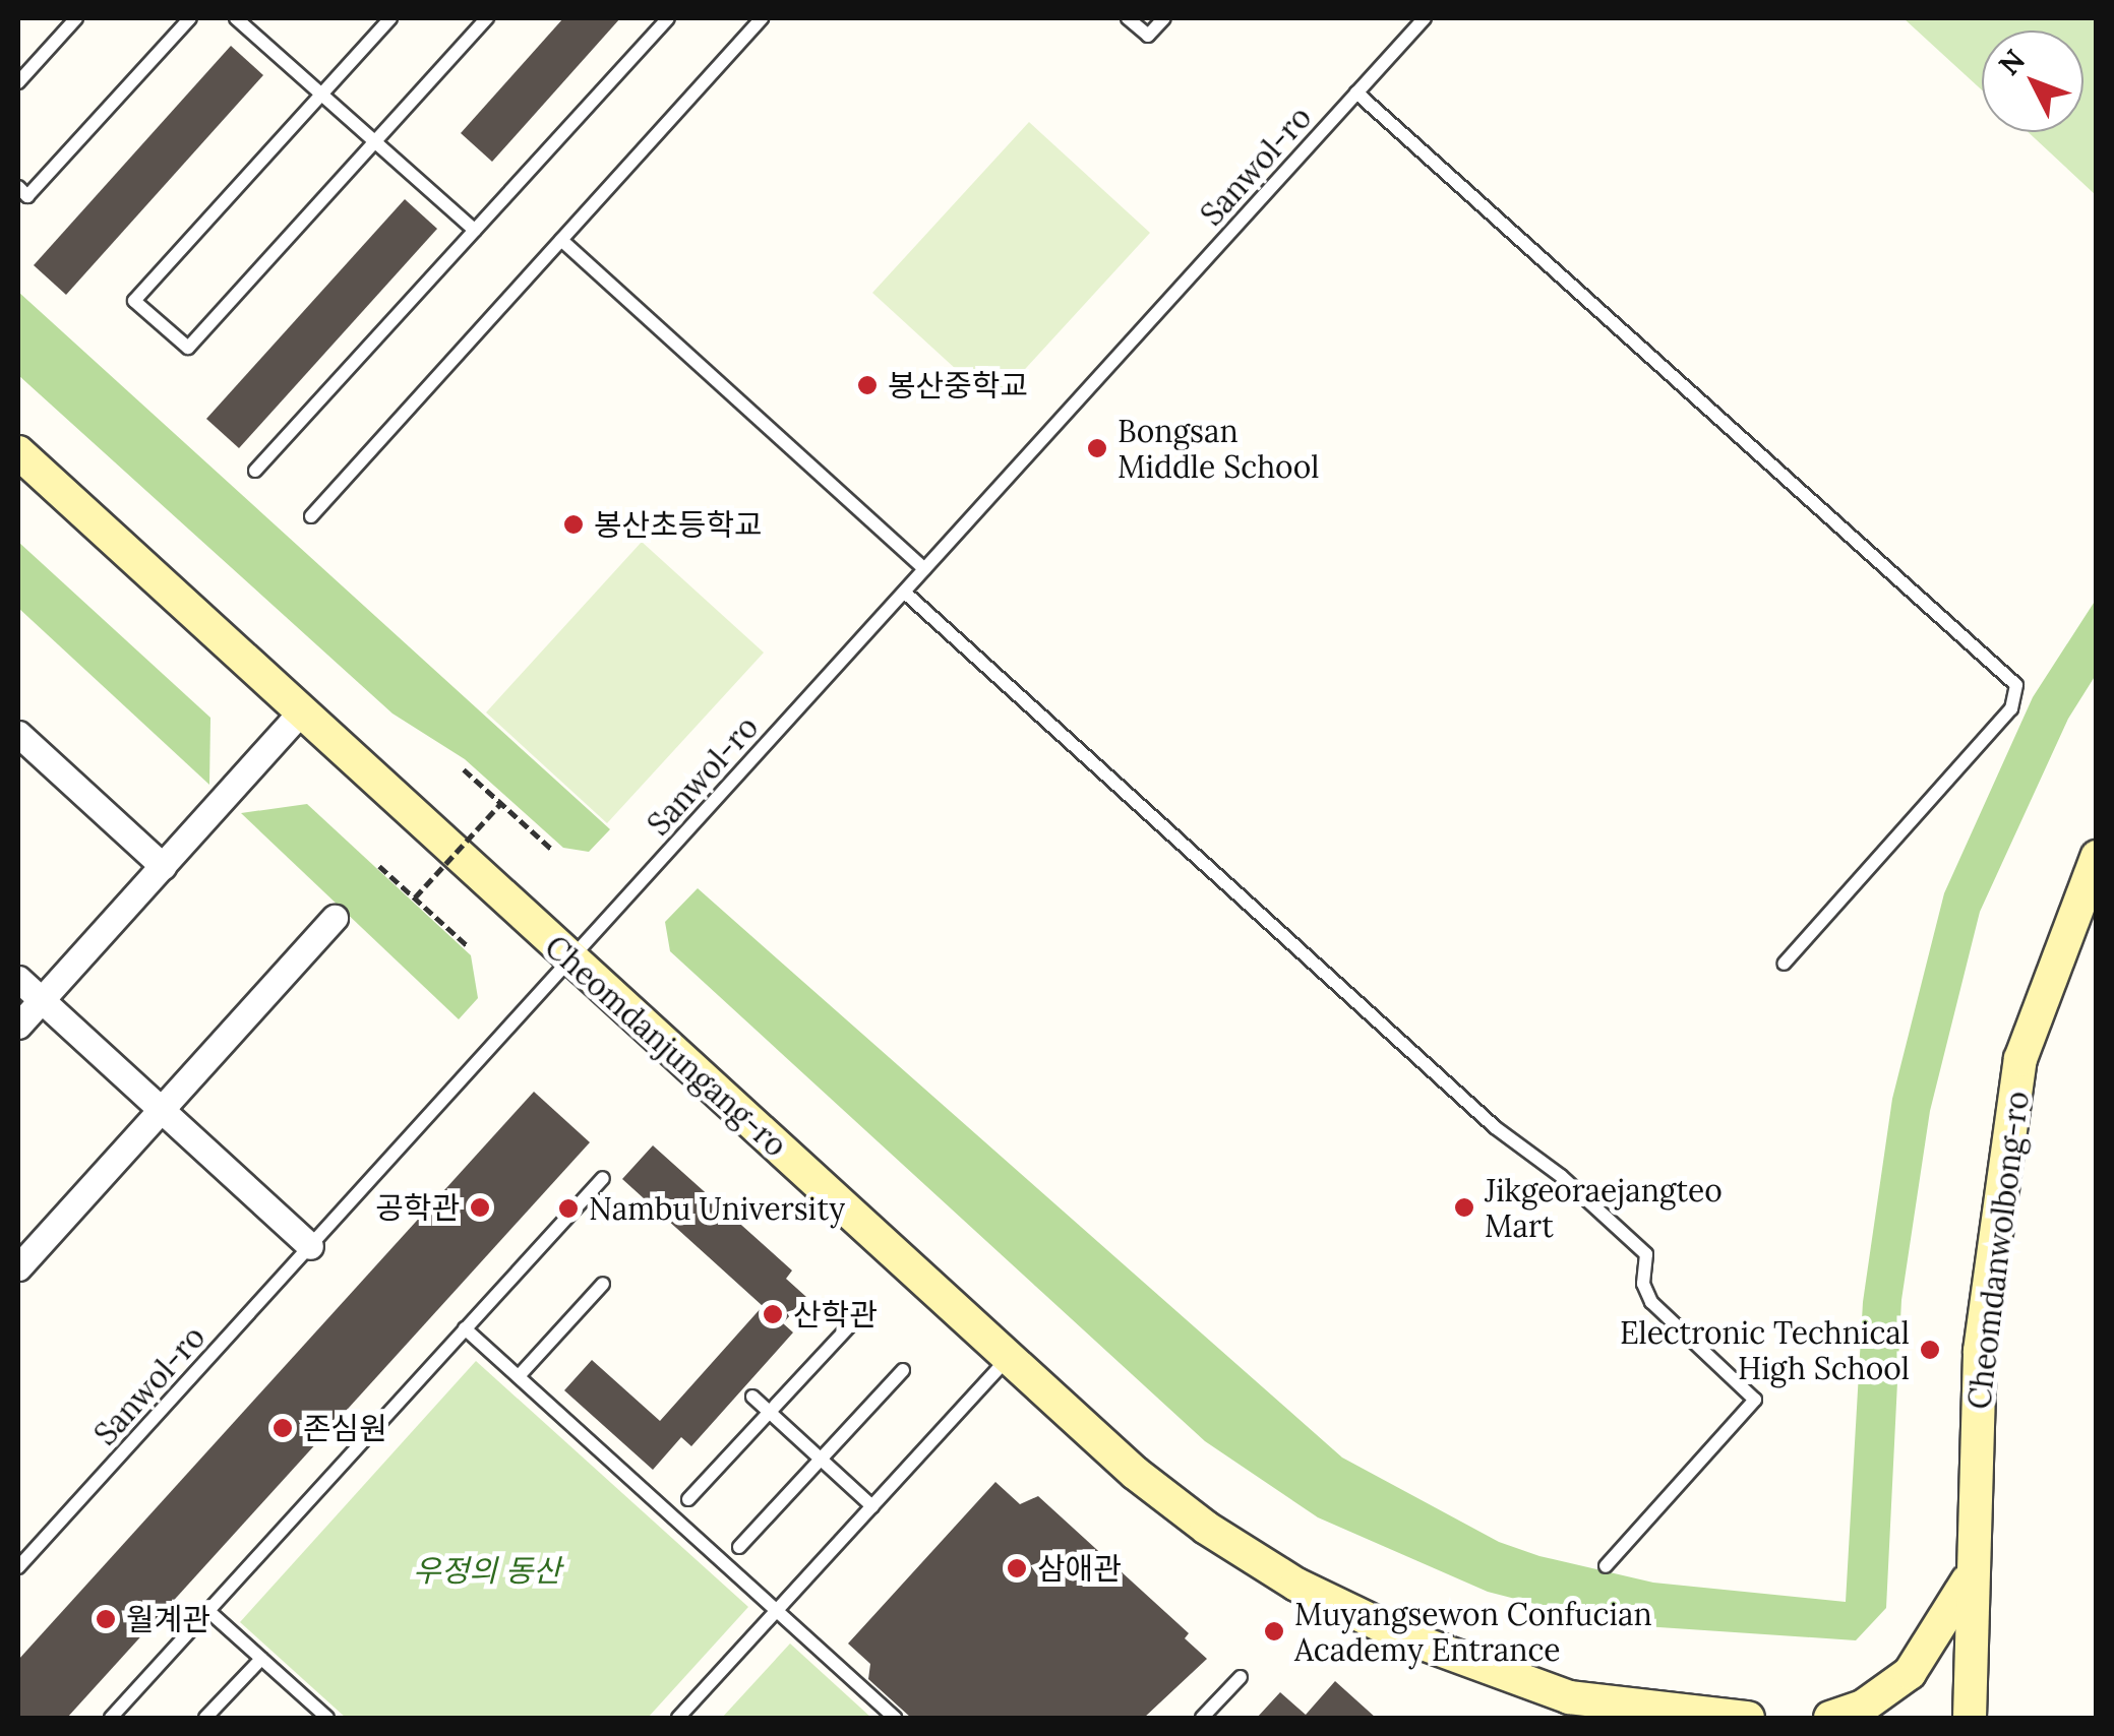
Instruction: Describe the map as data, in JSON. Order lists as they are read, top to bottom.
{
  "streets": {
    "street": ["Cheomdanjungang-ro", "Cheomdanwolbong-ro"],
    "lane": ["Sanwol-ro"]
  },
  "crossings": [
    ["Sanwol-ro", "Cheomdanjungang-ro"]
  ],
  "parks": ["우정의 동산"],
  "places": [
    "봉산중학교",
    "Bongsan Middle School",
    "봉산초등학교",
    "공학관",
    "Jikgeoraejangteo Mart",
    "Nambu University",
    "산학관",
    "Electronic Technical High School",
    "존심원",
    "삼애관",
    "월계관",
    "Muyangsewon Confucian Academy Entrance"
  ],
  "north": "top left"
}
